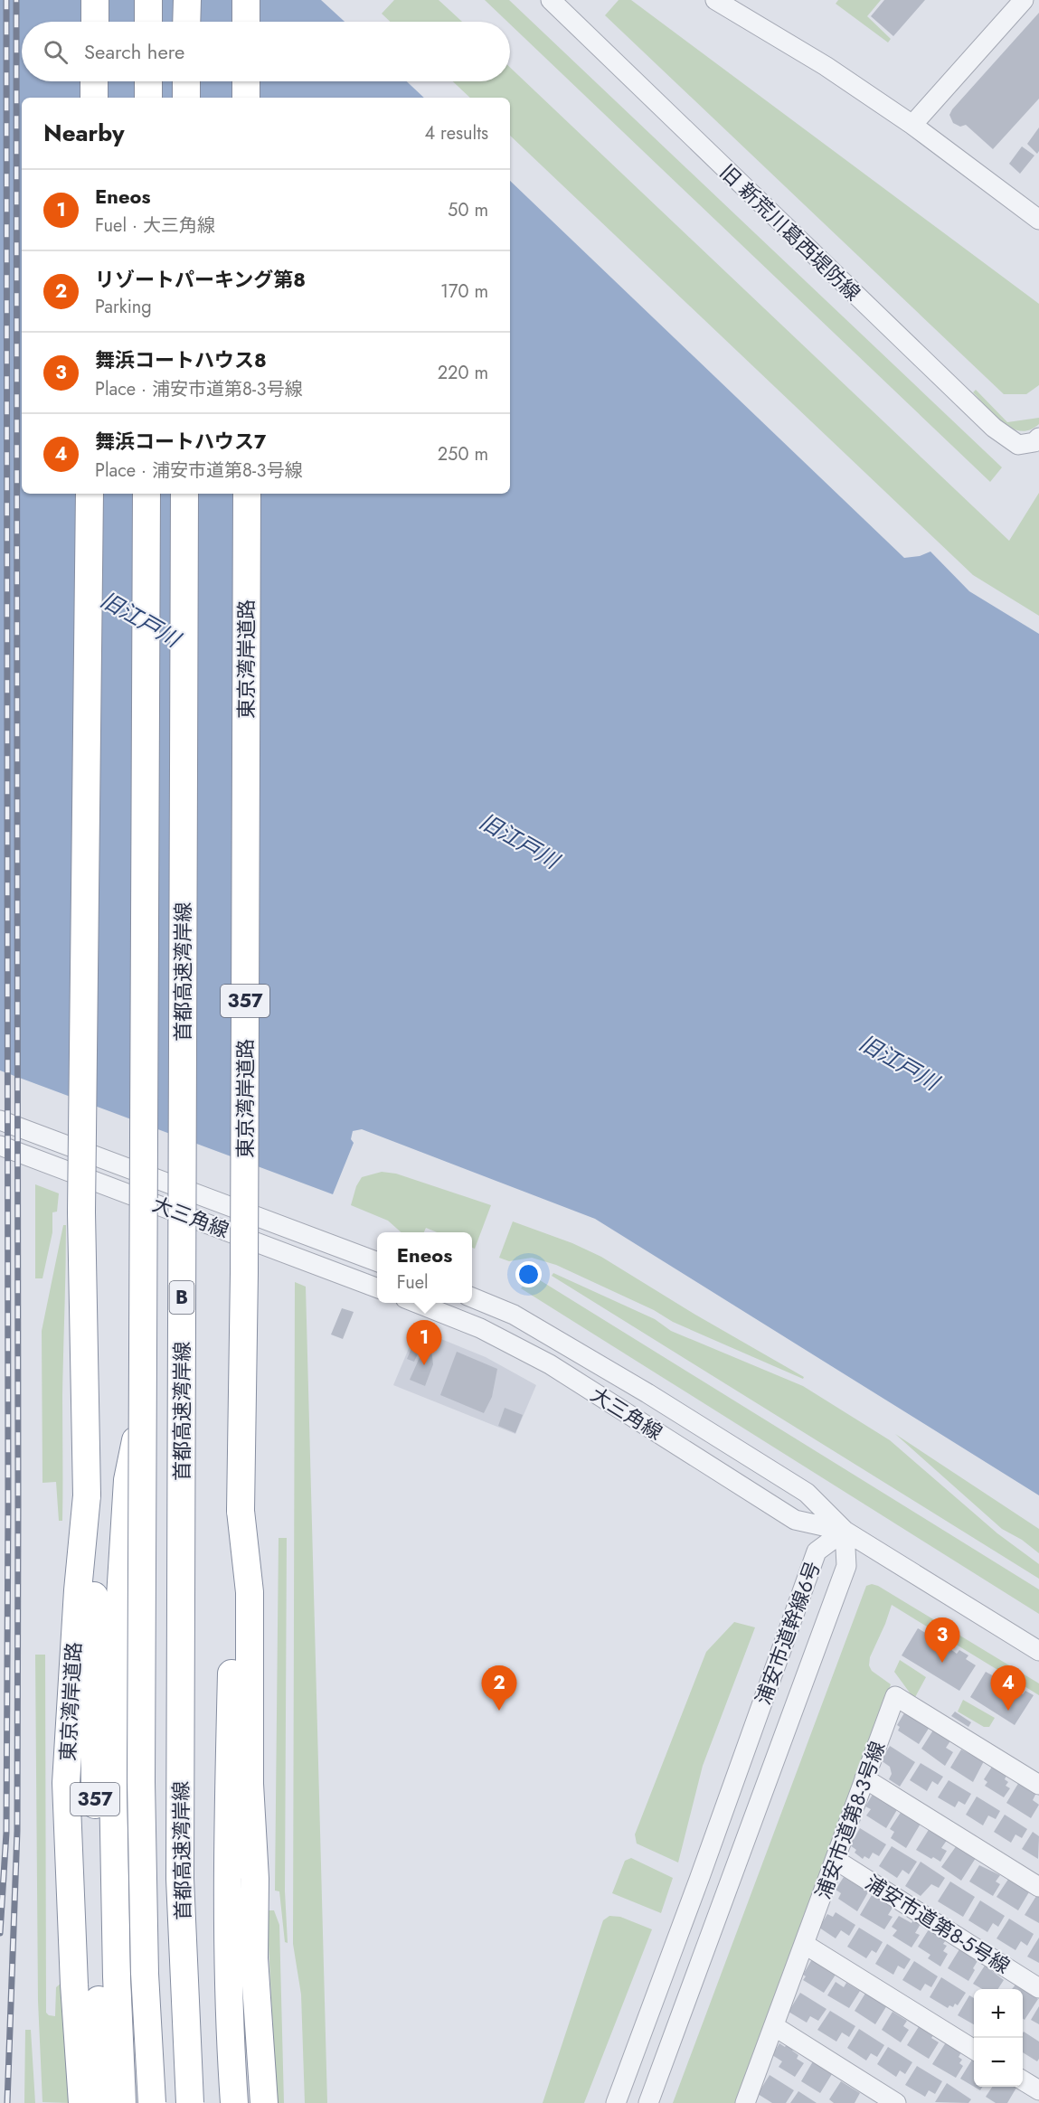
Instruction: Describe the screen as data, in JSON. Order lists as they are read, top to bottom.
{
  "streets": {
    "highway": [
      "東京湾岸道路",
      "首都高速湾岸線",
      "357",
      "B"
    ],
    "street": [
      "旧 新荒川葛西堤防線",
      "大三角線",
      "浦安市道幹線6号",
      "浦安市道第8-３号線",
      "浦安市道第8-5号線"
    ]
  },
  "crossings": [
    ["大三角線", "浦安市道幹線6号"],
    ["浦安市道第8-３号線", "浦安市道第8-5号線"]
  ],
  "water": ["旧江戸川"],
  "page": {
    "search": "Search here",
    "heading": ["Nearby", "4 results"],
    "list": [
      {
        "mark": "1",
        "name": "Eneos",
        "note": "Fuel · 大三角線",
        "value": "50 m"
      },
      {
        "mark": "2",
        "name": "リゾートパーキング第8",
        "note": "Parking",
        "value": "170 m"
      },
      {
        "mark": "3",
        "name": "舞浜コートハウス8",
        "note": "Place · 浦安市道第8-３号線",
        "value": "220 m"
      },
      {
        "mark": "4",
        "name": "舞浜コートハウス7",
        "note": "Place · 浦安市道第8-３号線",
        "value": "250 m"
      }
    ],
    "popup": ["Eneos", "Fuel"],
    "pins": [
      "1",
      "3",
      "2",
      "4"
    ],
    "map_buttons": ["+", "−"]
  }
}
